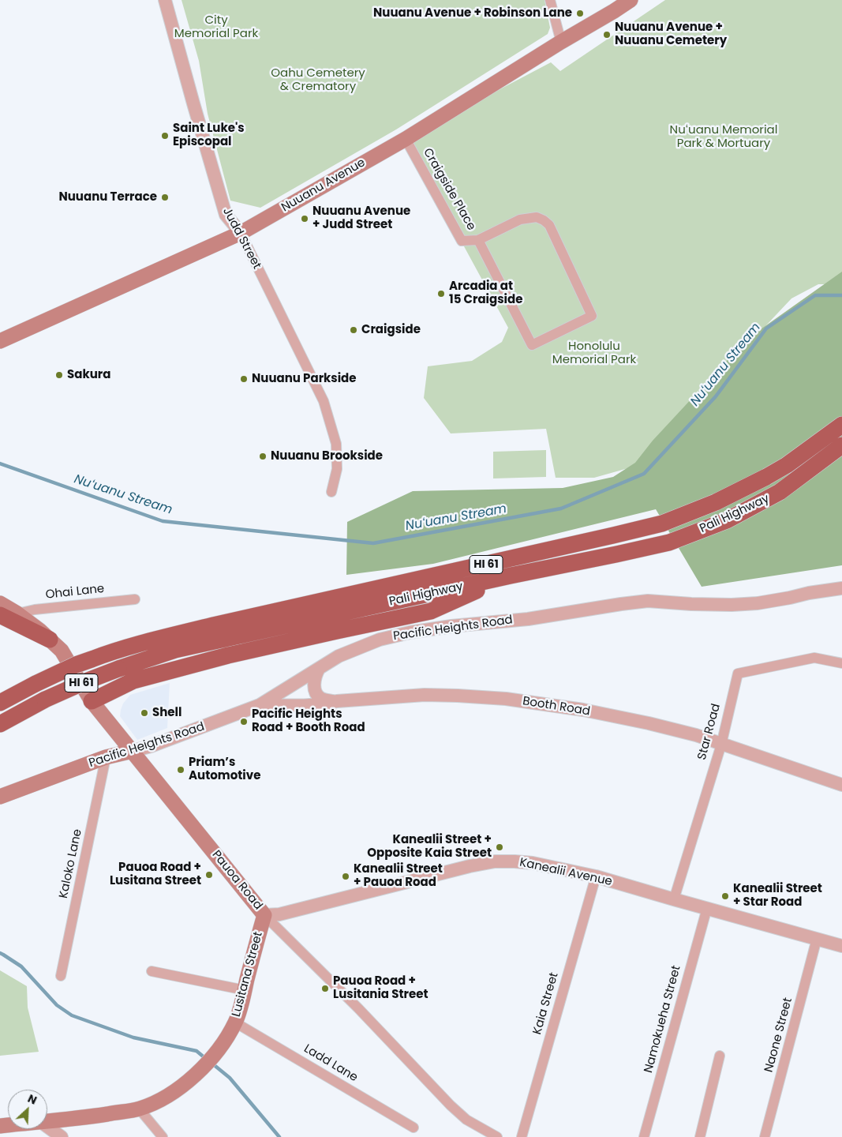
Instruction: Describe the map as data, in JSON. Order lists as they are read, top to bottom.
{
  "streets": {
    "highway": ["Pali Highway", "HI 61"],
    "main road": [
      "Nuuanu Avenue",
      "Pacific Heights Road",
      "Pauoa Road",
      "Lusitana Street"
    ],
    "street": [
      "Craigside Place",
      "Judd Street",
      "Ohai Lane",
      "Booth Road",
      "Star Road",
      "Kaloko Lane",
      "Kanealii Avenue",
      "Kaia Street",
      "Namokueha Street",
      "Naone Street",
      "Ladd Lane"
    ]
  },
  "crossings": [
    ["Nuuanu Avenue", "Craigside Place"],
    ["Nuuanu Avenue", "Judd Street"],
    ["Ohai Lane", "Pauoa Road"],
    ["Pacific Heights Road", "Booth Road"],
    ["Pacific Heights Road", "Kaloko Lane"],
    ["Pacific Heights Road", "Pauoa Road"],
    ["Booth Road", "Star Road"],
    ["Star Road", "Kanealii Avenue"],
    ["Kanealii Avenue", "Pauoa Road"],
    ["Kanealii Avenue", "Lusitana Street"],
    ["Kanealii Avenue", "Kaia Street"],
    ["Kanealii Avenue", "Namokueha Street"],
    ["Kanealii Avenue", "Naone Street"],
    ["Pauoa Road", "Lusitana Street"],
    ["Lusitana Street", "Ladd Lane"]
  ],
  "water": ["Nuʻuanu Stream"],
  "parks": [
    "City Memorial Park",
    "Oahu Cemetery & Crematory",
    "Nuʻuanu Memorial Park & Mortuary",
    "Honolulu Memorial Park"
  ],
  "places": [
    "Nuuanu Avenue + Robinson Lane",
    "Nuuanu Avenue + Nuuanu Cemetery",
    "Saint Luke's Episcopal",
    "Nuuanu Terrace",
    "Nuuanu Avenue + Judd Street",
    "Arcadia at 15 Craigside",
    "Craigside",
    "Sakura",
    "Nuuanu Parkside",
    "Nuuanu Brookside",
    "Shell",
    "Pacific Heights Road + Booth Road",
    "Priam’s Automotive",
    "Kanealii Street + Opposite Kaia Street",
    "Pauoa Road + Lusitana Street",
    "Kanealii Street + Pauoa Road",
    "Kanealii Street + Star Road",
    "Pauoa Road + Lusitania Street"
  ],
  "north": "top right"
}
